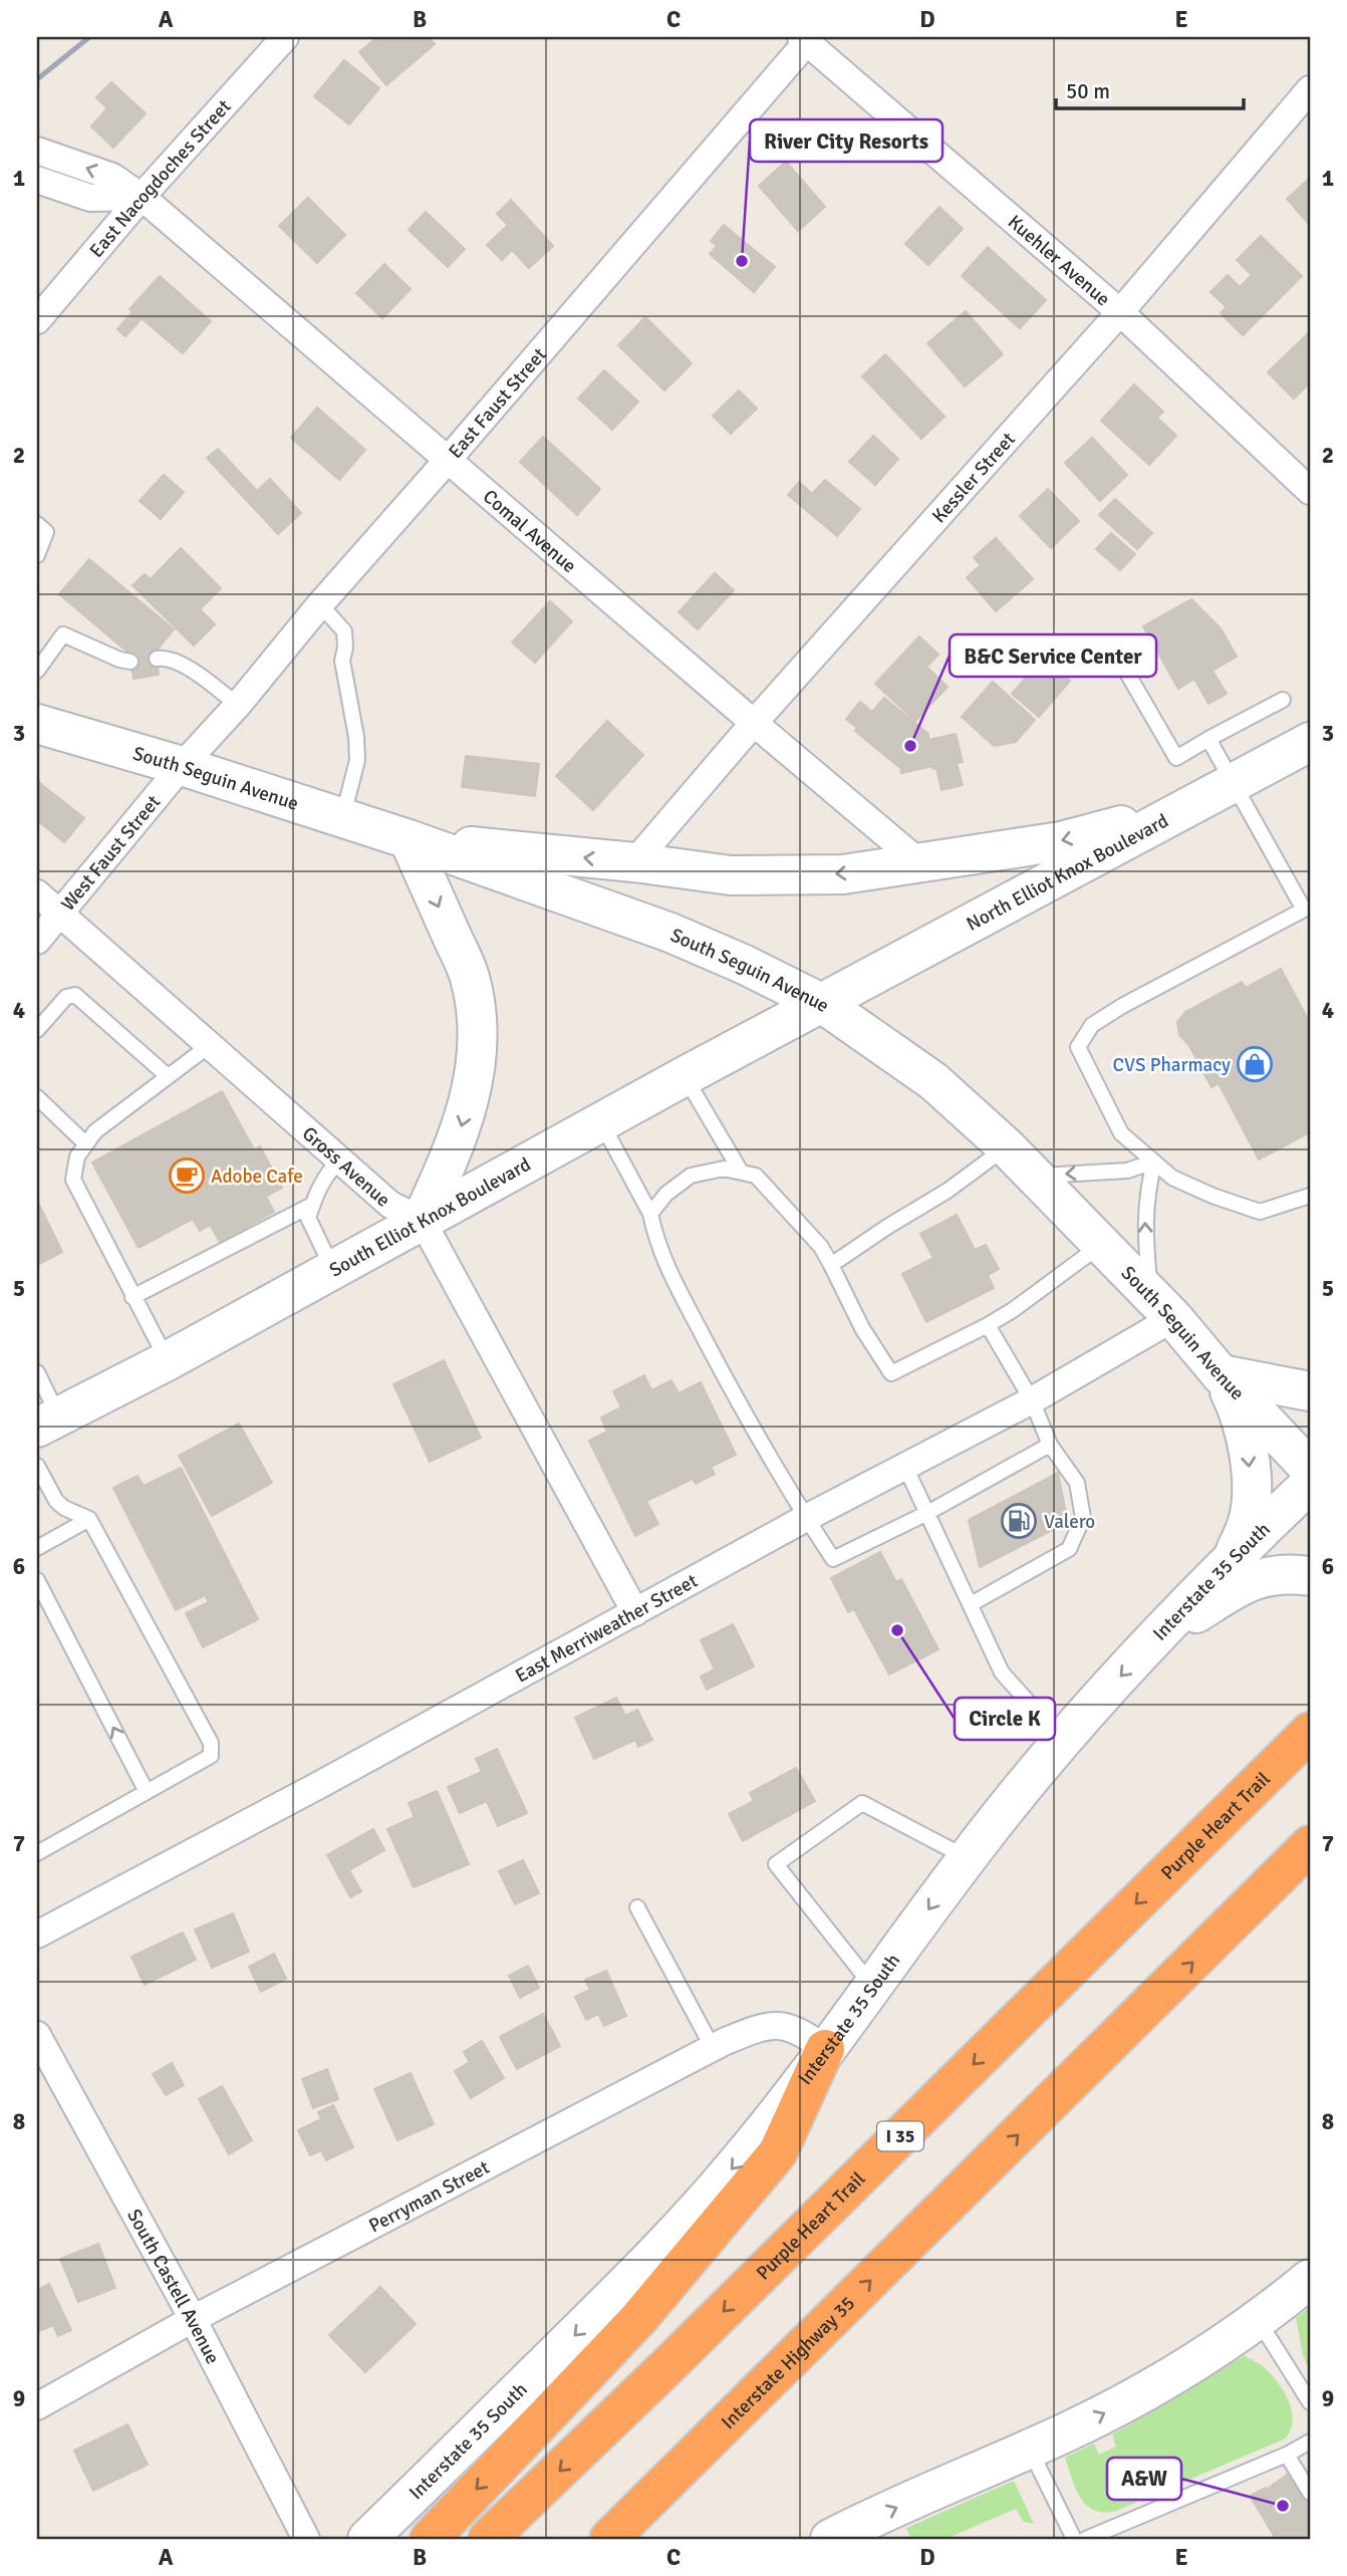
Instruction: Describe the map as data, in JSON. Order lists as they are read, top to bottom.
{
  "streets": {
    "highway": ["Purple Heart Trail", "I 35", "Interstate Highway 35"],
    "main road": [
      "South Seguin Avenue",
      "North Elliot Knox Boulevard",
      "South Elliot Knox Boulevard",
      "Interstate 35 South"
    ],
    "street": [
      "East Nacogdoches Street",
      "Kuehler Avenue",
      "East Faust Street",
      "Kessler Street",
      "Comal Avenue",
      "West Faust Street",
      "Gross Avenue",
      "East Merriweather Street",
      "Perryman Street",
      "South Castell Avenue"
    ]
  },
  "crossings": [
    ["East Nacogdoches Street", "Comal Avenue"],
    ["Kuehler Avenue", "East Faust Street"],
    ["Kuehler Avenue", "Kessler Street"],
    ["East Faust Street", "Comal Avenue"],
    ["East Faust Street", "South Seguin Avenue"],
    ["East Faust Street", "West Faust Street"],
    ["Kessler Street", "Comal Avenue"],
    ["South Seguin Avenue", "West Faust Street"],
    ["South Seguin Avenue", "North Elliot Knox Boulevard"],
    ["South Seguin Avenue", "South Elliot Knox Boulevard"],
    ["South Seguin Avenue", "East Merriweather Street"],
    ["West Faust Street", "Gross Avenue"],
    ["North Elliot Knox Boulevard", "South Elliot Knox Boulevard"],
    ["Gross Avenue", "South Elliot Knox Boulevard"],
    ["Interstate 35 South", "Perryman Street"],
    ["Perryman Street", "South Castell Avenue"]
  ],
  "one_way": ["Interstate 35 South"],
  "places": {
    "other": [
      "River City Resorts",
      "B&C Service Center",
      "Circle K",
      "A&W"
    ],
    "shop": ["CVS Pharmacy"],
    "cafe": ["Adobe Cafe"],
    "fuel station": ["Valero"]
  },
  "scale_bar": "50 m",
  "grid": {
    "columns": [
      "A",
      "B",
      "C",
      "D",
      "E"
    ],
    "rows": [
      "1",
      "2",
      "3",
      "4",
      "5",
      "6",
      "7",
      "8",
      "9"
    ]
  }
}
